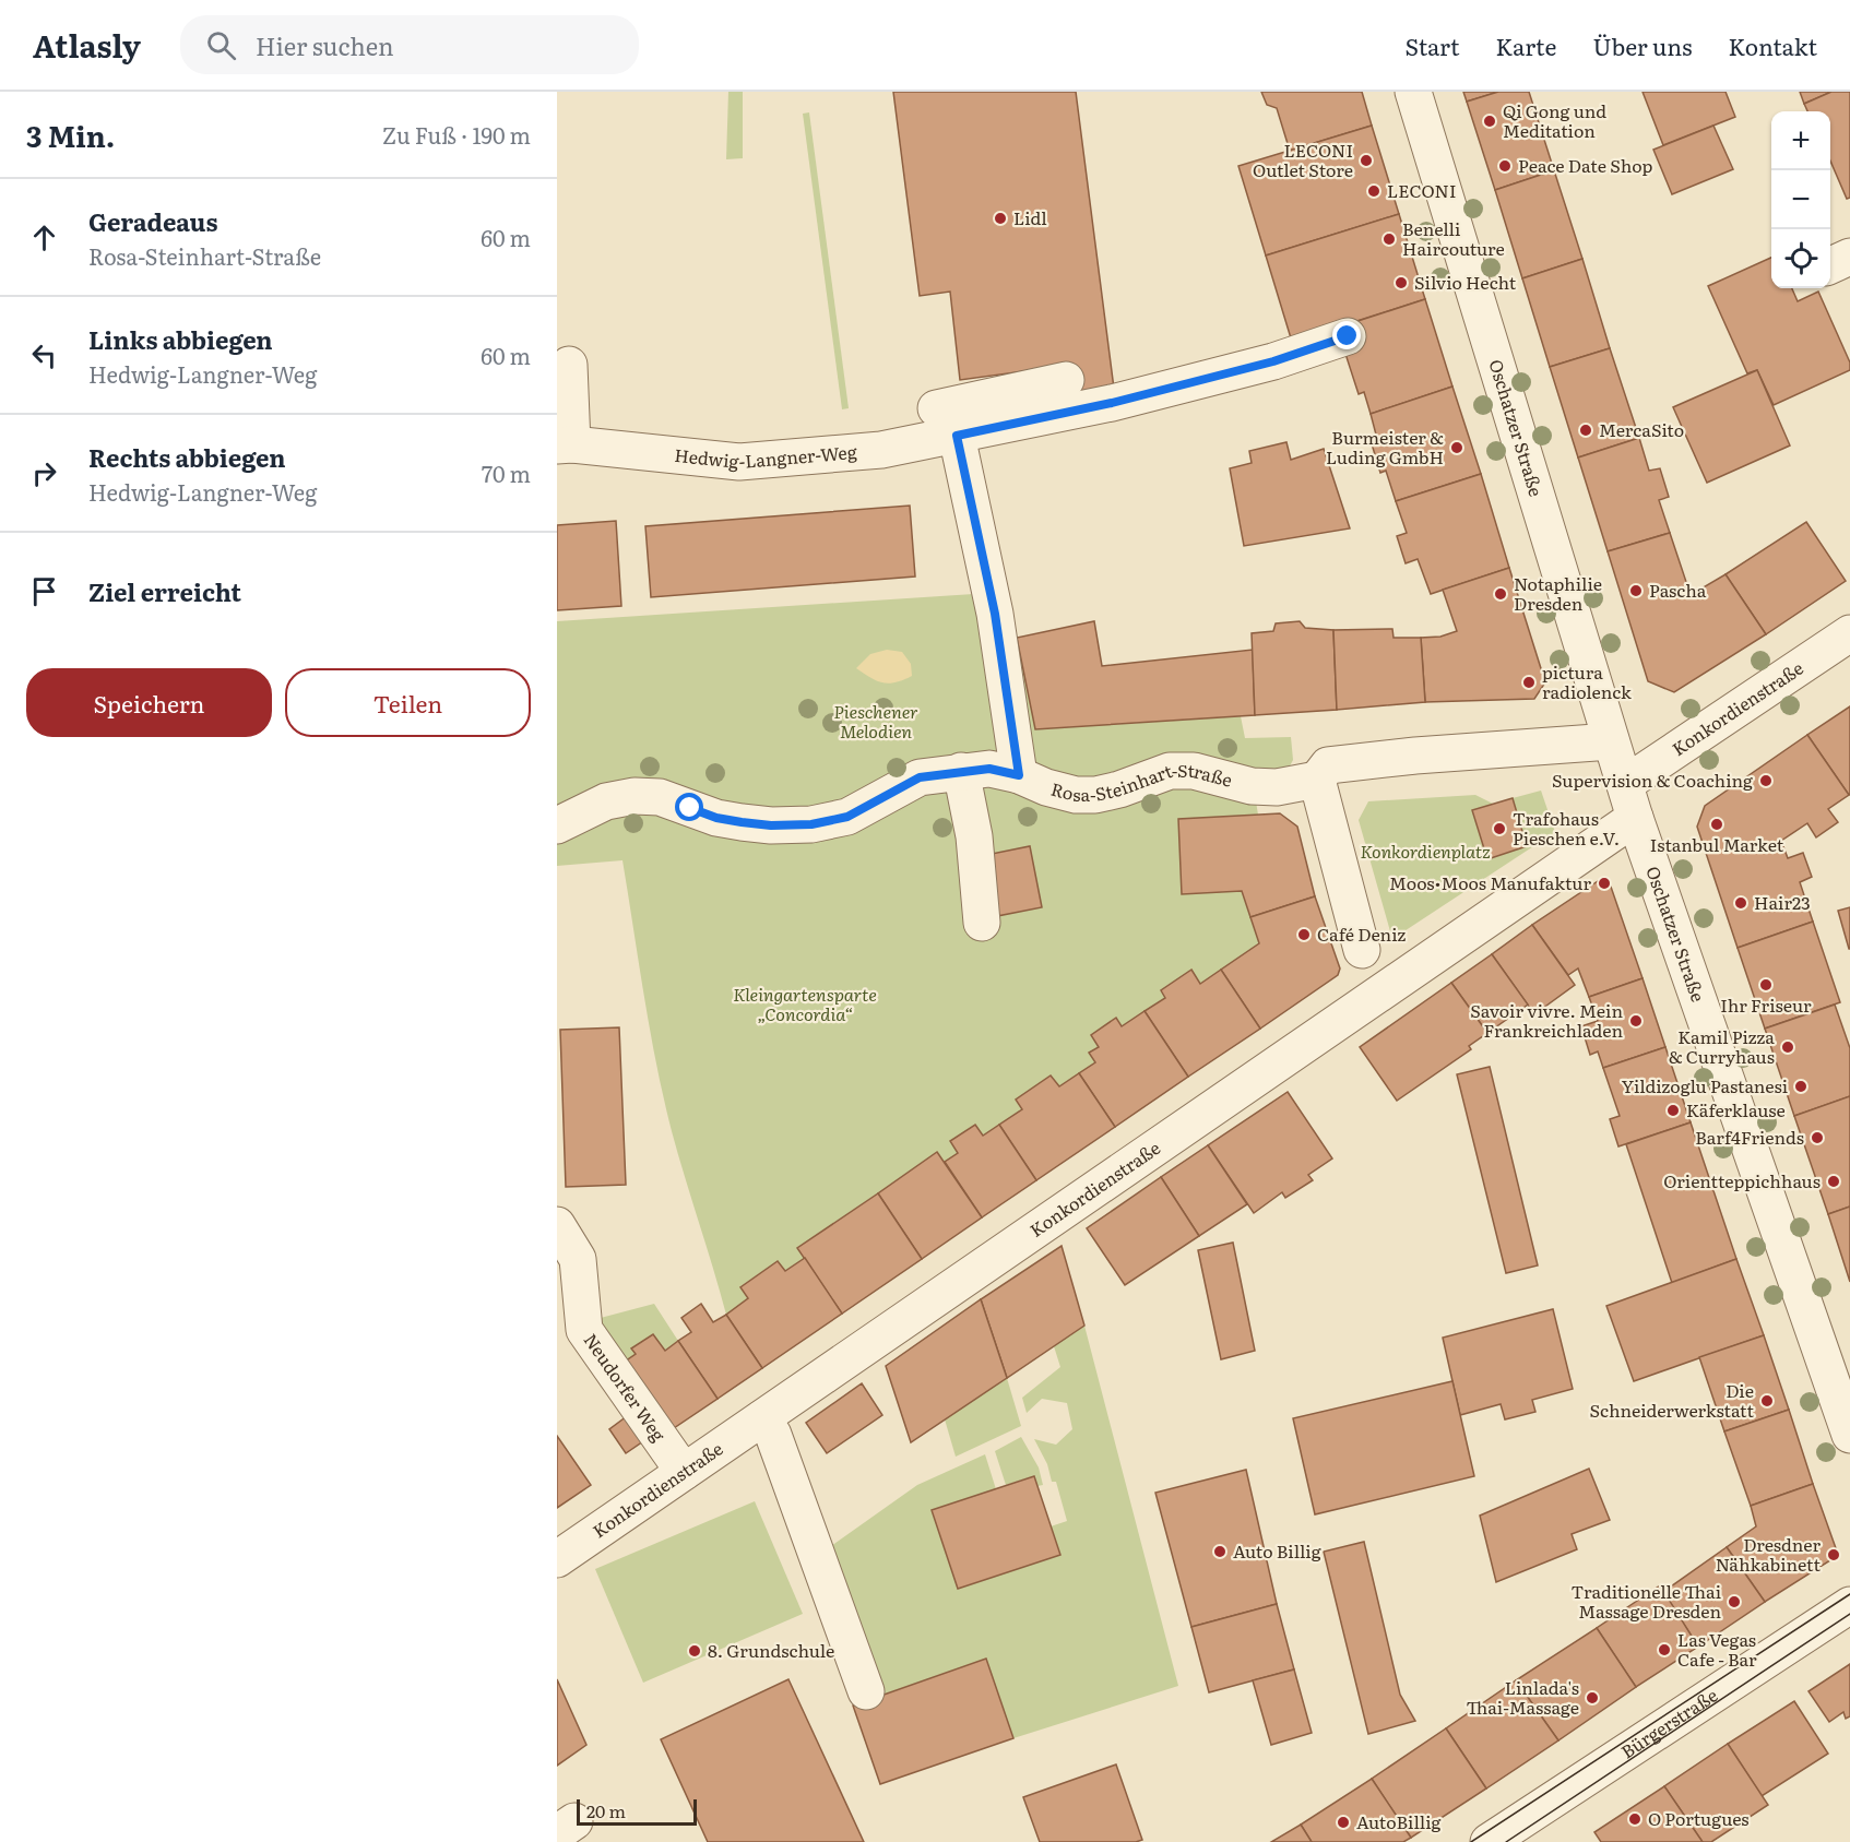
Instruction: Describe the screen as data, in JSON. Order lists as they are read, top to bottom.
{
  "streets": {
    "street": [
      "Oschatzer Straße",
      "Hedwig-Langner-Weg",
      "Konkordienstraße",
      "Rosa-Steinhart-Straße",
      "Neudorfer Weg",
      "Bürgerstraße"
    ]
  },
  "crossings": [
    ["Oschatzer Straße", "Konkordienstraße"],
    ["Konkordienstraße", "Neudorfer Weg"]
  ],
  "parks": ["Pieschener Melodien", "Konkordienplatz", "Kleingartensparte „Concordia“"],
  "places": [
    "Qi Gong und Meditation",
    "LECONI Outlet Store",
    "Peace Date Shop",
    "LECONI",
    "Lidl",
    "Benelli Haircouture",
    "Silvio Hecht",
    "MercaSito",
    "Burmeister & Luding GmbH",
    "Pascha",
    "Notaphilie Dresden",
    "pictura radiolenck",
    "Supervision & Coaching",
    "Istanbul Market",
    "Trafohaus Pieschen e.V.",
    "Moos•Moos Manufaktur",
    "Hair23",
    "Café Deniz",
    "Ihr Friseur",
    "Savoir vivre. Mein Frankreichladen",
    "Kamil Pizza & Curryhaus",
    "Yildizoglu Pastanesi",
    "Käferklause",
    "Barf4Friends",
    "Orientteppichhaus",
    "Die Schneiderwerkstatt",
    "Auto Billig",
    "Dresdner Nähkabinett",
    "Traditionelle Thai Massage Dresden",
    "Las Vegas Cafe - Bar",
    "8. Grundschule",
    "Linlada's Thai-Massage",
    "O Portugues",
    "AutoBillig"
  ],
  "scale_bar": "20 m",
  "page": {
    "header": "Atlasly",
    "search": "Hier suchen",
    "nav": [
      "Start",
      "Karte",
      "Über uns",
      "Kontakt"
    ],
    "heading": ["3 Min.", "Zu Fuß · 190 m"],
    "map_buttons": ["+", "−"],
    "list": [
      ["Geradeaus", "Rosa-Steinhart-Straße", "60 m"],
      ["Links abbiegen", "Hedwig-Langner-Weg", "60 m"],
      ["Rechts abbiegen", "Hedwig-Langner-Weg", "70 m"],
      "Ziel erreicht"
    ],
    "buttons": ["Speichern", "Teilen"],
    "scale": "20 m"
  }
}
